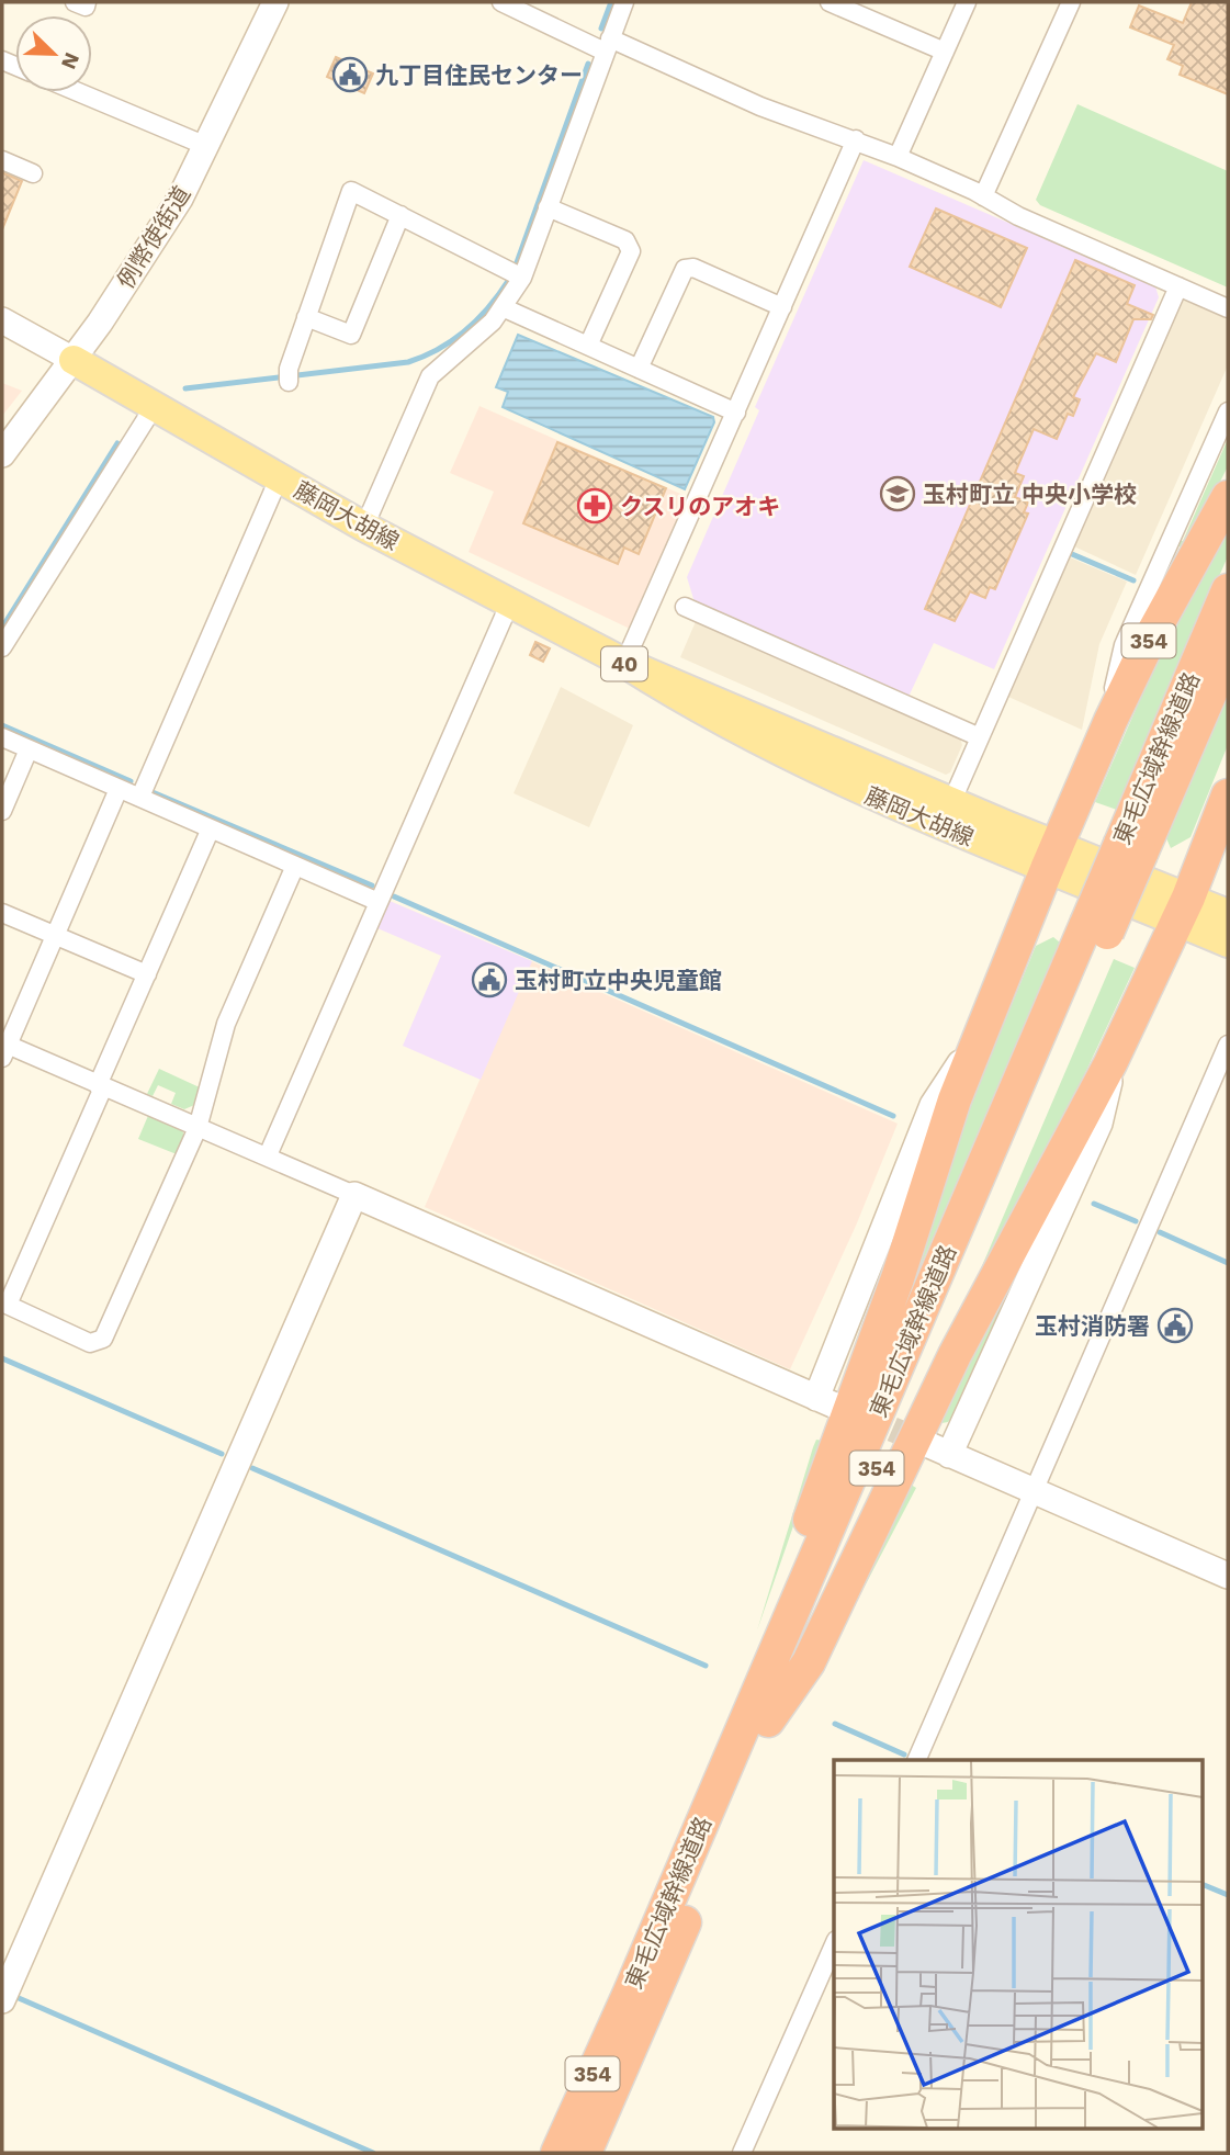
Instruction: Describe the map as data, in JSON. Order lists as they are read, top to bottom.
{
  "streets": {
    "highway": ["354", "東毛広域幹線道路"],
    "main road": ["藤岡大胡線", "40"],
    "street": ["例幣使街道"]
  },
  "crossings": [
    ["例幣使街道", "藤岡大胡線"],
    ["藤岡大胡線", "354"],
    ["354", "東毛広域幹線道路"]
  ],
  "places": {
    "public building": ["九丁目住民センター", "玉村町立中央児童館", "玉村消防署"],
    "school or university": ["玉村町立 中央小学校"],
    "pharmacy": ["クスリのアオキ"]
  },
  "north": "bottom right"
}
